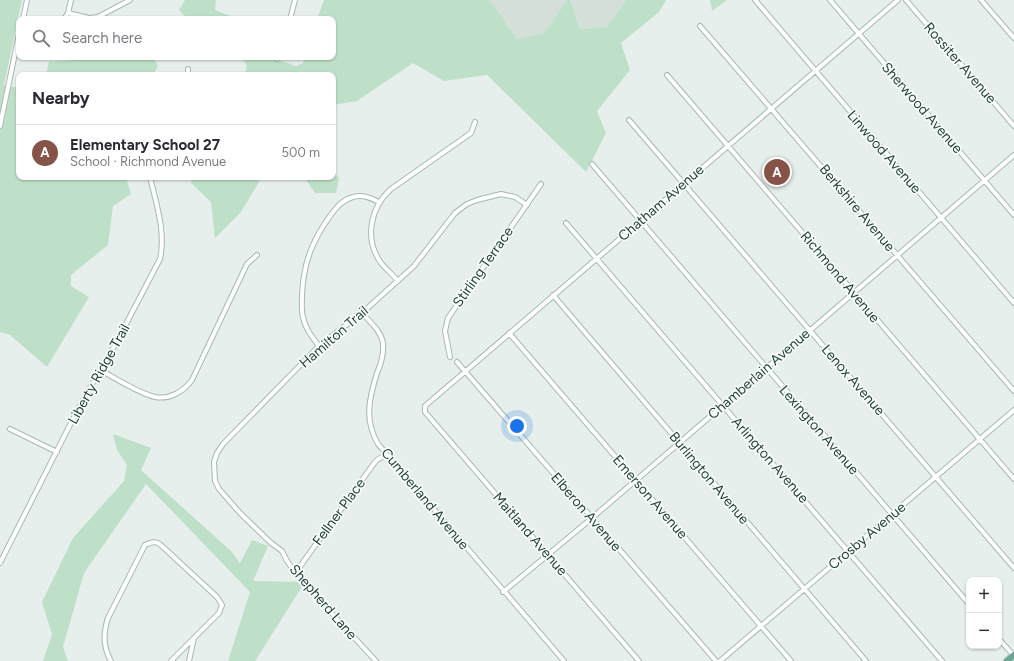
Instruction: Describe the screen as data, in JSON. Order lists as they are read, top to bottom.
{
  "streets": {
    "street": [
      "Rossiter Avenue",
      "Sherwood Avenue",
      "Linwood Avenue",
      "Chatham Avenue",
      "Berkshire Avenue",
      "Stirling Terrace",
      "Richmond Avenue",
      "Hamilton Trail",
      "Liberty Ridge Trail",
      "Chamberlain Avenue",
      "Lenox Avenue",
      "Lexington Avenue",
      "Arlington Avenue",
      "Burlington Avenue",
      "Emerson Avenue",
      "Cumberland Avenue",
      "Fellner Place",
      "Elberon Avenue",
      "Maitland Avenue",
      "Crosby Avenue",
      "Shepherd Lane"
    ]
  },
  "crossings": [
    ["Sherwood Avenue", "Chatham Avenue"],
    ["Sherwood Avenue", "Chamberlain Avenue"],
    ["Linwood Avenue", "Chatham Avenue"],
    ["Linwood Avenue", "Chamberlain Avenue"],
    ["Chatham Avenue", "Berkshire Avenue"],
    ["Chatham Avenue", "Richmond Avenue"],
    ["Chatham Avenue", "Lenox Avenue"],
    ["Chatham Avenue", "Lexington Avenue"],
    ["Chatham Avenue", "Arlington Avenue"],
    ["Chatham Avenue", "Burlington Avenue"],
    ["Chatham Avenue", "Emerson Avenue"],
    ["Chatham Avenue", "Elberon Avenue"],
    ["Chatham Avenue", "Maitland Avenue"],
    ["Berkshire Avenue", "Chamberlain Avenue"],
    ["Stirling Terrace", "Hamilton Trail"],
    ["Richmond Avenue", "Chamberlain Avenue"],
    ["Richmond Avenue", "Crosby Avenue"],
    ["Hamilton Trail", "Cumberland Avenue"],
    ["Hamilton Trail", "Shepherd Lane"],
    ["Chamberlain Avenue", "Lenox Avenue"],
    ["Chamberlain Avenue", "Lexington Avenue"],
    ["Chamberlain Avenue", "Arlington Avenue"],
    ["Chamberlain Avenue", "Burlington Avenue"],
    ["Chamberlain Avenue", "Emerson Avenue"],
    ["Chamberlain Avenue", "Cumberland Avenue"],
    ["Chamberlain Avenue", "Elberon Avenue"],
    ["Chamberlain Avenue", "Maitland Avenue"],
    ["Lenox Avenue", "Crosby Avenue"],
    ["Lexington Avenue", "Crosby Avenue"],
    ["Arlington Avenue", "Crosby Avenue"],
    ["Burlington Avenue", "Crosby Avenue"],
    ["Emerson Avenue", "Crosby Avenue"],
    ["Cumberland Avenue", "Fellner Place"],
    ["Fellner Place", "Shepherd Lane"]
  ],
  "page": {
    "search": "Search here",
    "heading": "Nearby",
    "list": [
      {
        "mark": "A",
        "name": "Elementary School 27",
        "note": "School · Richmond Avenue",
        "value": "500 m"
      }
    ],
    "pins": "A",
    "map_buttons": ["+", "−"]
  }
}
